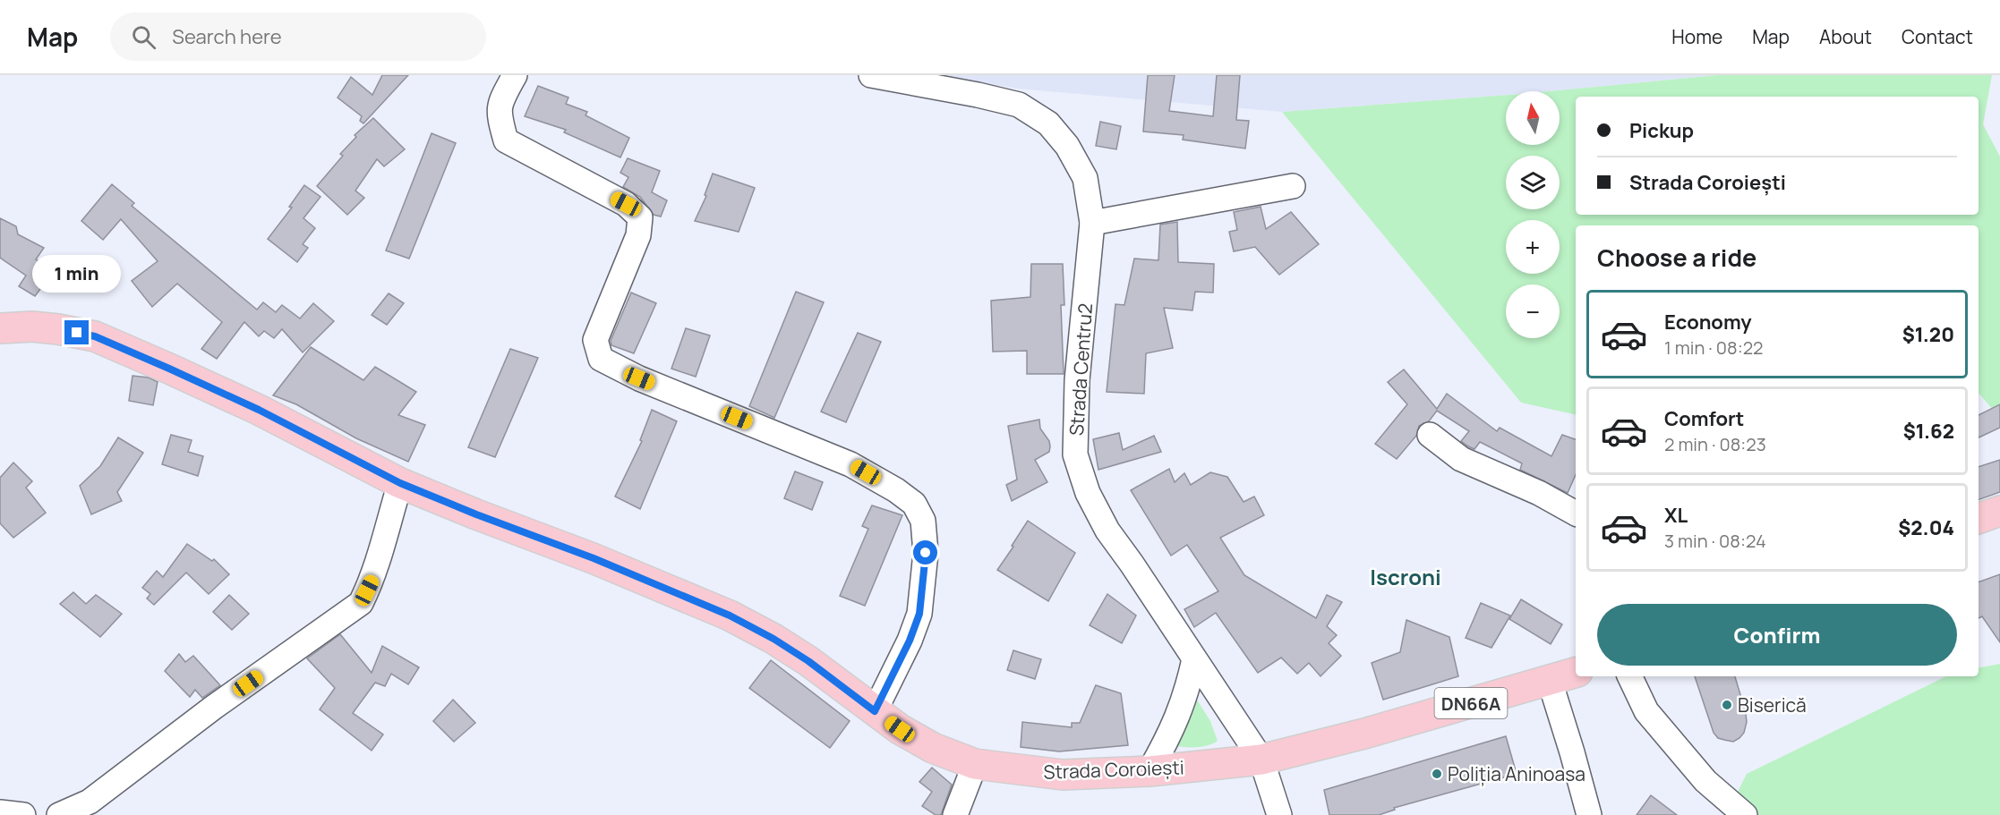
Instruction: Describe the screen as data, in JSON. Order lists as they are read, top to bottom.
{
  "streets": {
    "main road": ["DN66A", "Strada Coroiești"],
    "street": ["Strada Centru2"]
  },
  "crossings": [
    ["Strada Centru2", "Strada Coroiești"]
  ],
  "districts": ["Iscroni"],
  "places": ["Biserică", "Poliția Aninoasa"],
  "north": "top",
  "page": {
    "header": "Map",
    "search": "Search here",
    "nav": [
      "Home",
      "Map",
      "About",
      "Contact"
    ],
    "map_buttons": ["+", "−"],
    "banner": ["Pickup", "Strada Coroiești"],
    "heading": "Choose a ride",
    "bubble": "1 min",
    "list": [
      {
        "name": "Economy",
        "note": "1 min · 08:22",
        "value": "$1.20"
      },
      {
        "name": "Comfort",
        "note": "2 min · 08:23",
        "value": "$1.62"
      },
      {
        "name": "XL",
        "note": "3 min · 08:24",
        "value": "$2.04"
      }
    ],
    "buttons": "Confirm"
  }
}
